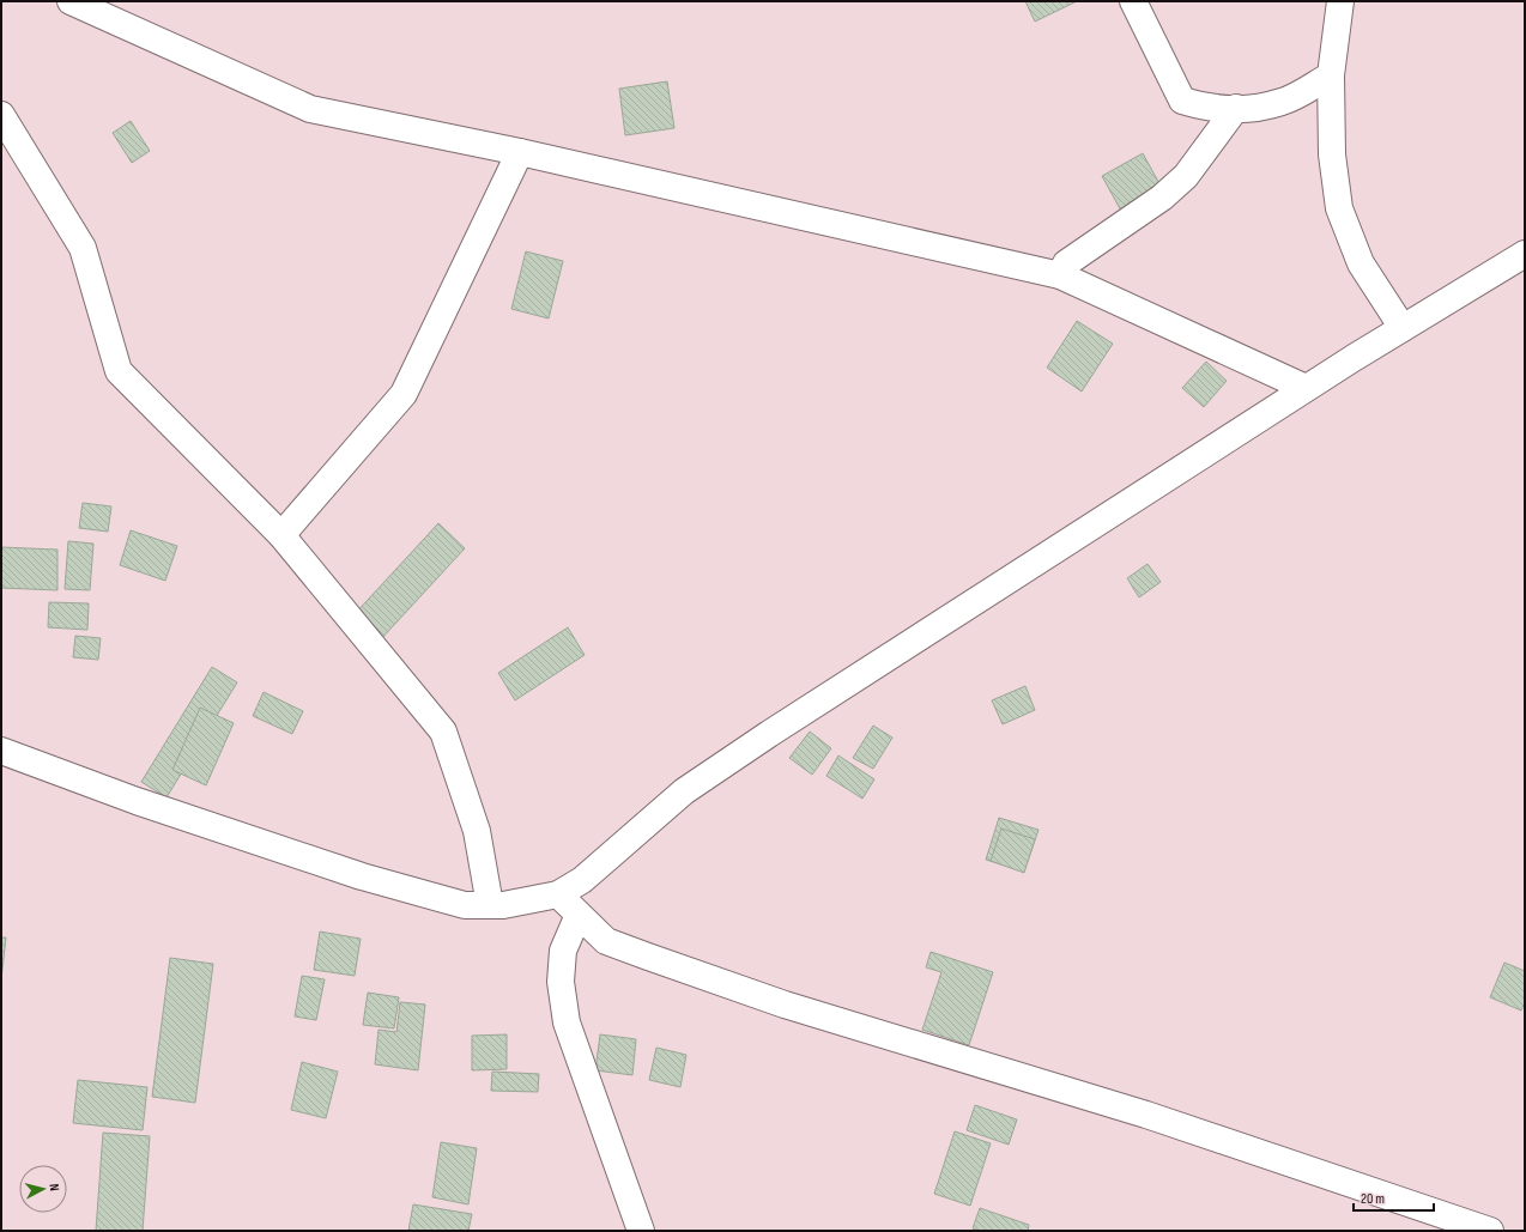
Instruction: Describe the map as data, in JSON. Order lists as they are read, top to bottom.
{
  "scale_bar": "20 m",
  "north": "right"
}
